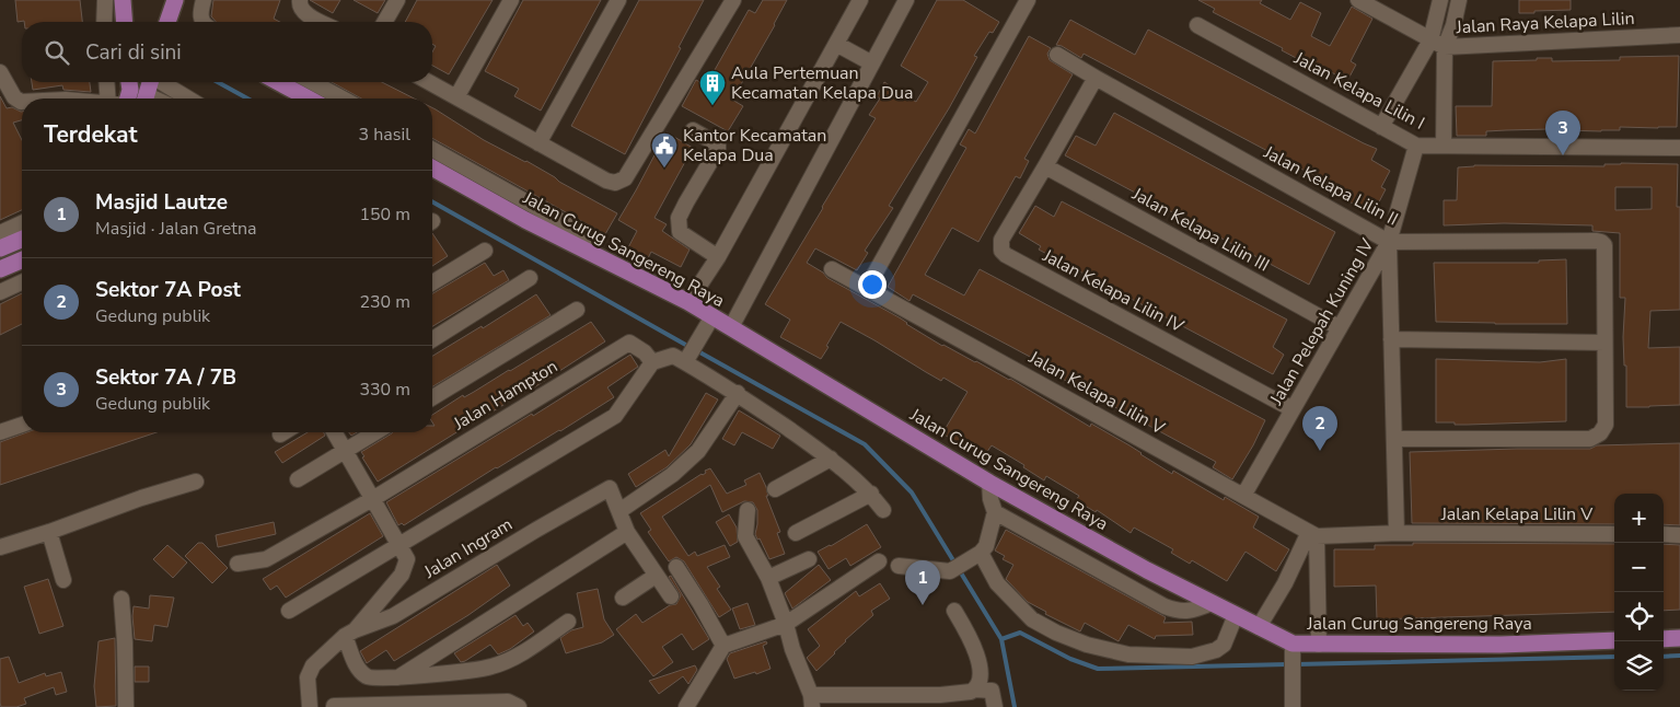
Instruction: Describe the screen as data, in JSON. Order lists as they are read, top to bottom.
{
  "streets": {
    "main road": ["Jalan Curug Sangereng Raya"],
    "street": [
      "Jalan Raya Kelapa Lilin",
      "Jalan Kelapa Lilin I",
      "Jalan Kelapa Lilin II",
      "Jalan Kelapa Lilin III",
      "Jalan Kelapa Lilin IV",
      "Jalan Pelepah Kuning IV",
      "Jalan Kelapa Lilin V",
      "Jalan Hampton",
      "Jalan Ingram"
    ]
  },
  "crossings": [
    ["Jalan Kelapa Lilin II", "Jalan Pelepah Kuning IV"],
    ["Jalan Kelapa Lilin III", "Jalan Kelapa Lilin IV"],
    ["Jalan Kelapa Lilin III", "Jalan Pelepah Kuning IV"],
    ["Jalan Kelapa Lilin IV", "Jalan Pelepah Kuning IV"],
    ["Jalan Pelepah Kuning IV", "Jalan Kelapa Lilin V"]
  ],
  "places": {
    "building": ["Aula Pertemuan Kecamatan Kelapa Dua"],
    "public building": ["Kantor Kecamatan Kelapa Dua"]
  },
  "page": {
    "search": "Cari di sini",
    "heading": ["Terdekat", "3 hasil"],
    "pins": ["3", "2", "1"],
    "list": [
      {
        "mark": "1",
        "name": "Masjid Lautze",
        "note": "Masjid · Jalan Gretna",
        "value": "150 m"
      },
      {
        "mark": "2",
        "name": "Sektor 7A Post",
        "note": "Gedung publik",
        "value": "230 m"
      },
      {
        "mark": "3",
        "name": "Sektor 7A / 7B",
        "note": "Gedung publik",
        "value": "330 m"
      }
    ],
    "map_buttons": ["+", "−"]
  }
}
